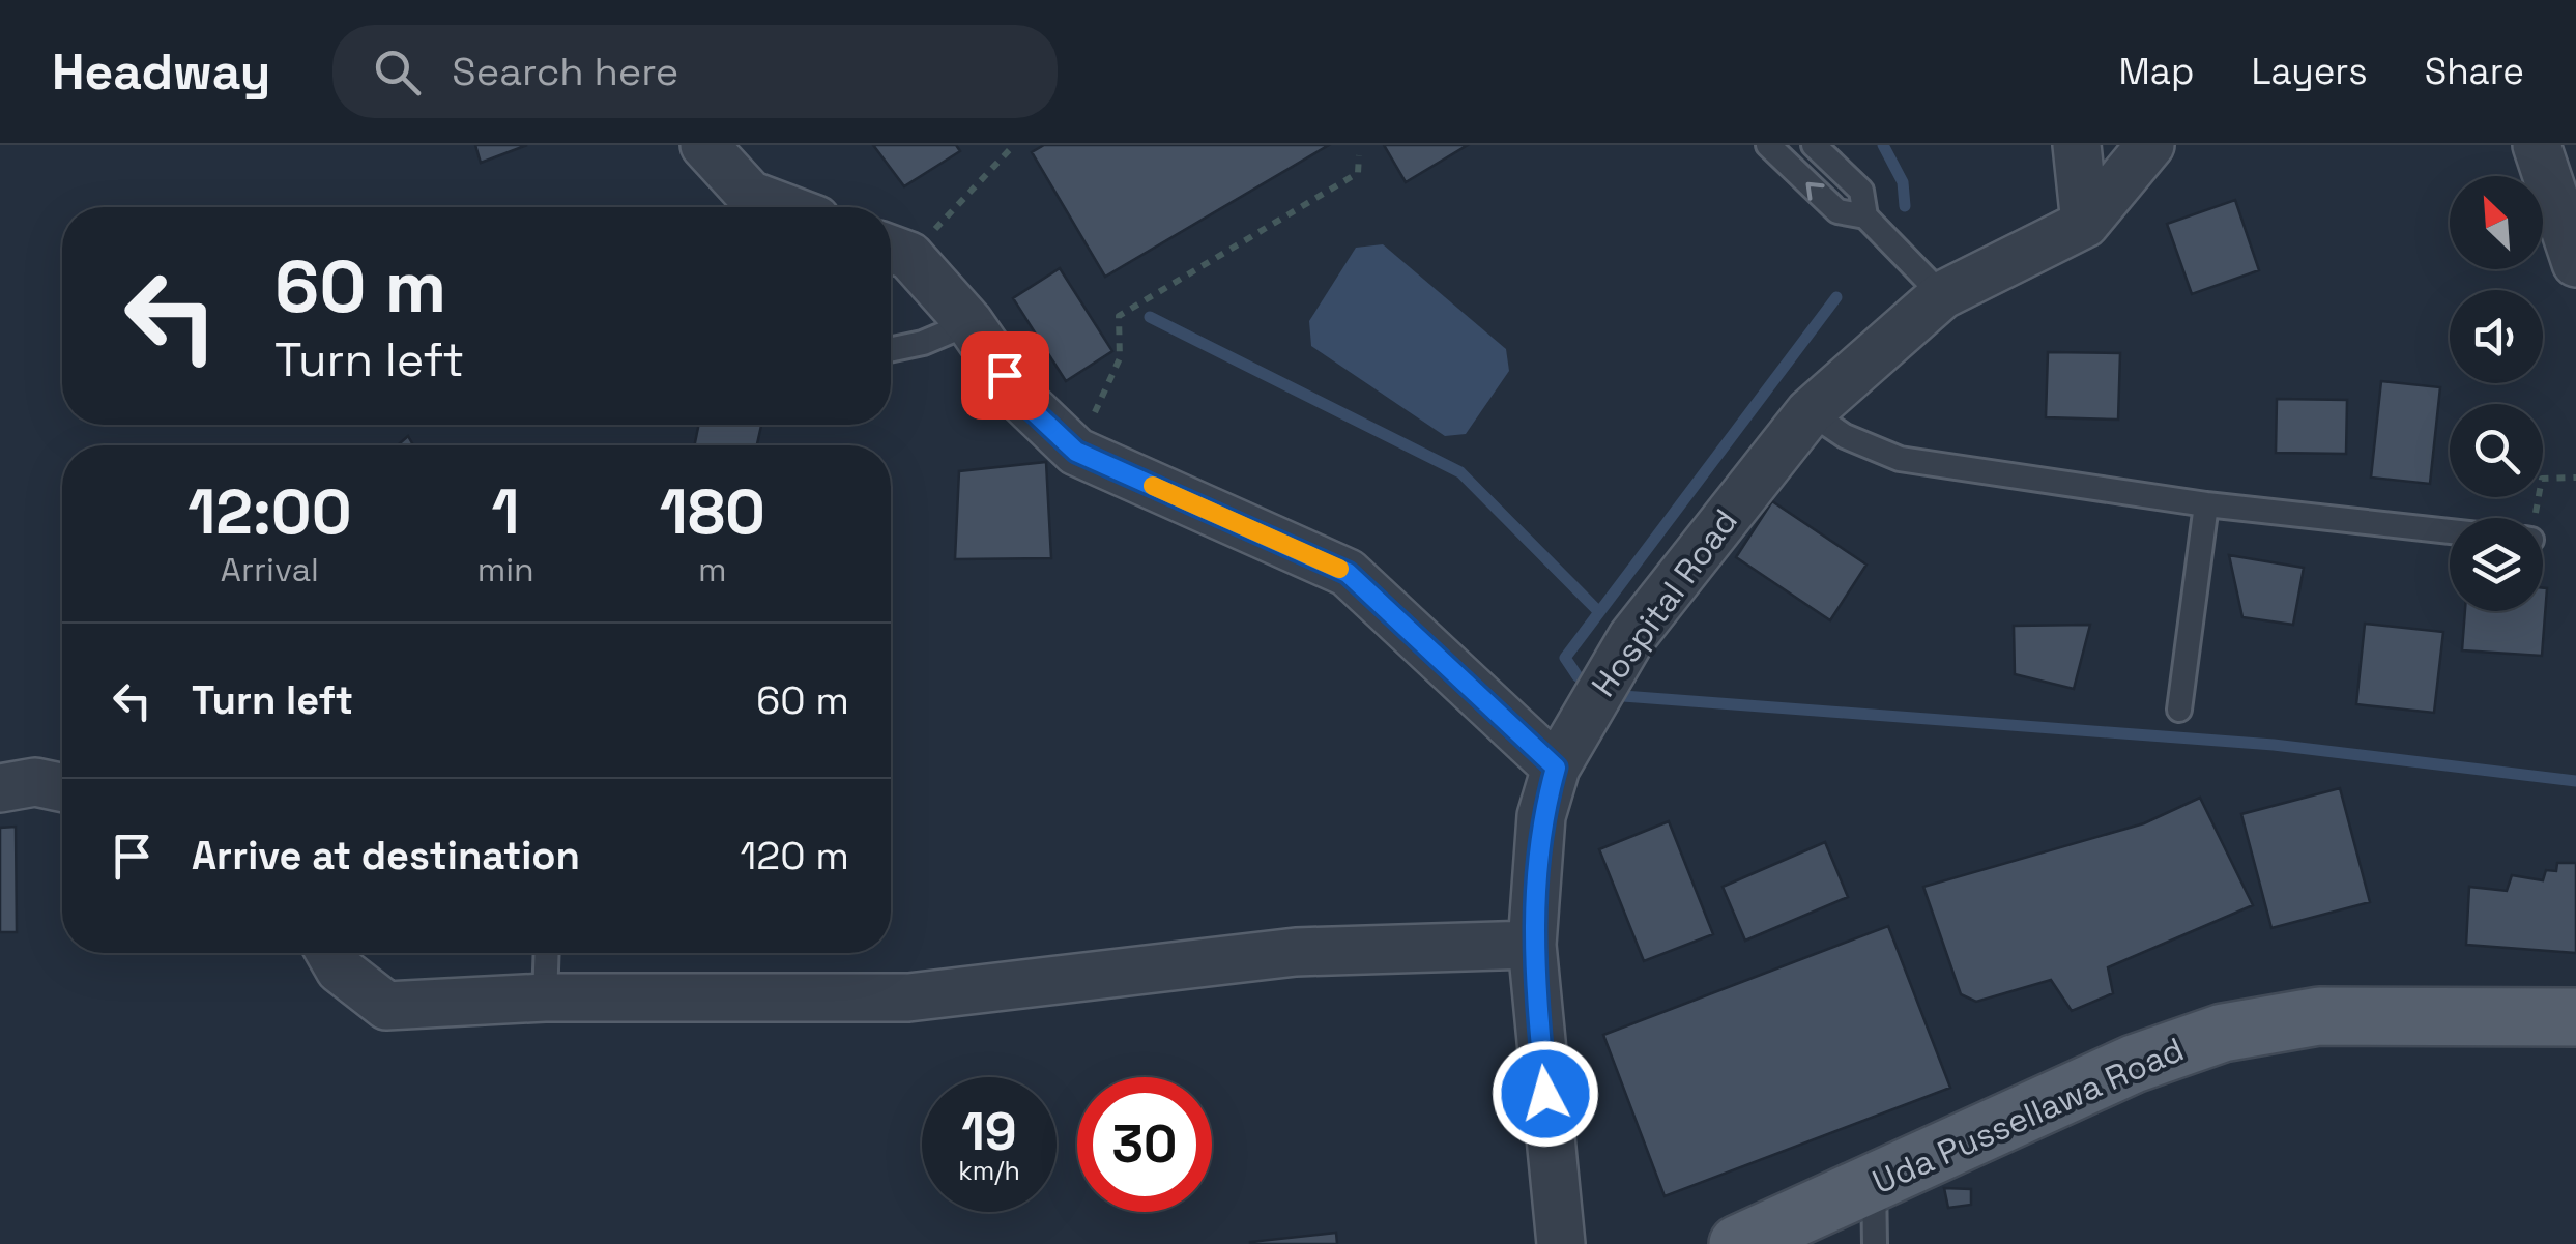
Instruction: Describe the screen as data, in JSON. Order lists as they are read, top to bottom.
{
  "streets": {
    "main road": ["Uda Pussellawa Road"],
    "street": ["Hospital Road"]
  },
  "north": "top left",
  "page": {
    "header": "Headway",
    "search": "Search here",
    "nav": ["Map", "Layers", "Share"],
    "turn": ["60 m", "Turn left"],
    "eta": [
      "12:00",
      "Arrival",
      "1",
      "min",
      "180",
      "m"
    ],
    "list": [
      {
        "name": "Turn left",
        "value": "60 m"
      },
      {
        "name": "Arrive at destination",
        "value": "120 m"
      }
    ],
    "speed": "19 km/h",
    "limit": "30"
  }
}
